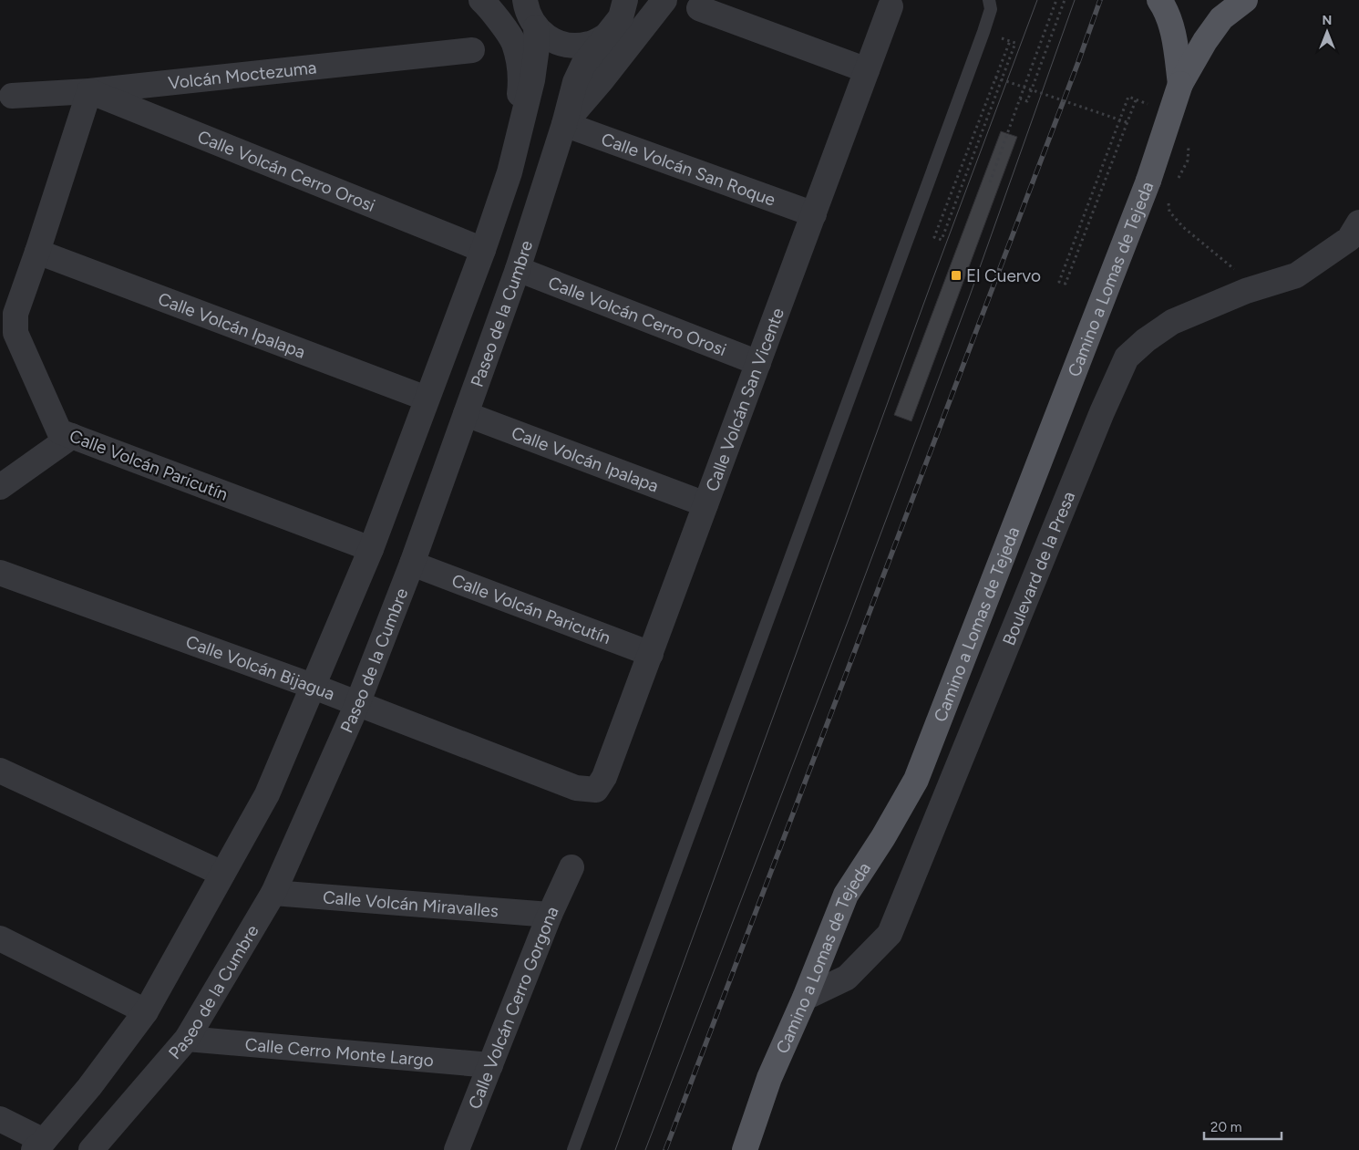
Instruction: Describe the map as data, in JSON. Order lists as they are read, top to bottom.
{
  "streets": {
    "main road": ["Camino a Lomas de Tejeda"],
    "street": [
      "Volcán Moctezuma",
      "Calle Volcán San Roque",
      "Calle Volcán Cerro Orosi",
      "Paseo de la Cumbre",
      "Calle Volcán Ipalapa",
      "Calle Volcán San Vicente",
      "Calle Volcán Paricutín",
      "Boulevard de la Presa",
      "Calle Volcán Bijagua",
      "Calle Volcán Miravalles",
      "Calle Volcán Cerro Gorgona",
      "Calle Cerro Monte Largo"
    ]
  },
  "crossings": [
    ["Volcán Moctezuma", "Calle Volcán Cerro Orosi"],
    ["Volcán Moctezuma", "Calle Volcán Paricutín"],
    ["Calle Volcán San Roque", "Paseo de la Cumbre"],
    ["Calle Volcán San Roque", "Calle Volcán San Vicente"],
    ["Calle Volcán Cerro Orosi", "Paseo de la Cumbre"],
    ["Calle Volcán Cerro Orosi", "Calle Volcán San Vicente"],
    ["Calle Volcán Cerro Orosi", "Calle Volcán Paricutín"],
    ["Camino a Lomas de Tejeda", "Boulevard de la Presa"],
    ["Paseo de la Cumbre", "Calle Volcán Ipalapa"],
    ["Paseo de la Cumbre", "Calle Volcán Paricutín"],
    ["Paseo de la Cumbre", "Calle Volcán Bijagua"],
    ["Paseo de la Cumbre", "Calle Volcán Miravalles"],
    ["Paseo de la Cumbre", "Calle Cerro Monte Largo"],
    ["Calle Volcán Ipalapa", "Calle Volcán San Vicente"],
    ["Calle Volcán Ipalapa", "Calle Volcán Paricutín"],
    ["Calle Volcán San Vicente", "Calle Volcán Paricutín"],
    ["Calle Volcán San Vicente", "Calle Volcán Bijagua"],
    ["Calle Volcán Miravalles", "Calle Volcán Cerro Gorgona"],
    ["Calle Volcán Cerro Gorgona", "Calle Cerro Monte Largo"]
  ],
  "places": {
    "transit": ["El Cuervo"]
  },
  "scale_bar": "20 m",
  "north": "top"
}
